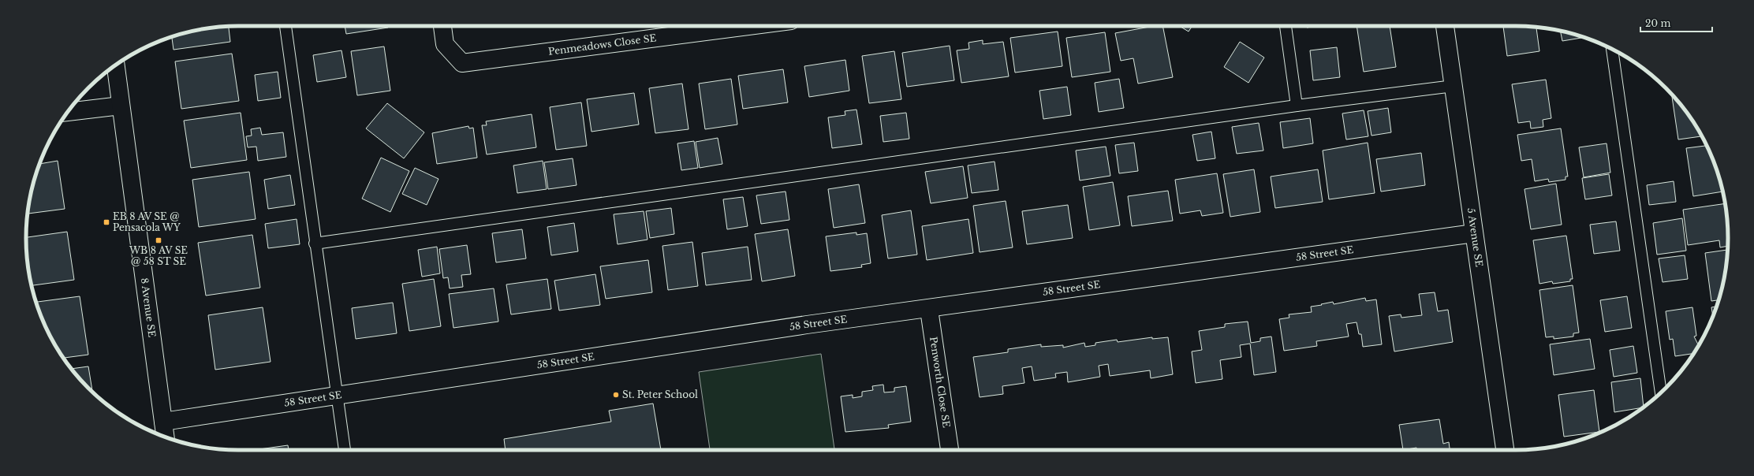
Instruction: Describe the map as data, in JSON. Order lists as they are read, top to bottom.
{
  "streets": {
    "street": [
      "Penmeadows Close SE",
      "5 Avenue SE",
      "58 Street SE",
      "8 Avenue SE",
      "Penworth Close SE"
    ]
  },
  "crossings": [
    ["5 Avenue SE", "58 Street SE"],
    ["58 Street SE", "8 Avenue SE"],
    ["58 Street SE", "Penworth Close SE"]
  ],
  "places": {
    "transit": ["EB 8 AV SE @ Pensacola WY", "WB 8 AV SE @ 58 ST SE"],
    "other": ["St. Peter School"]
  },
  "scale_bar": "20 m"
}
